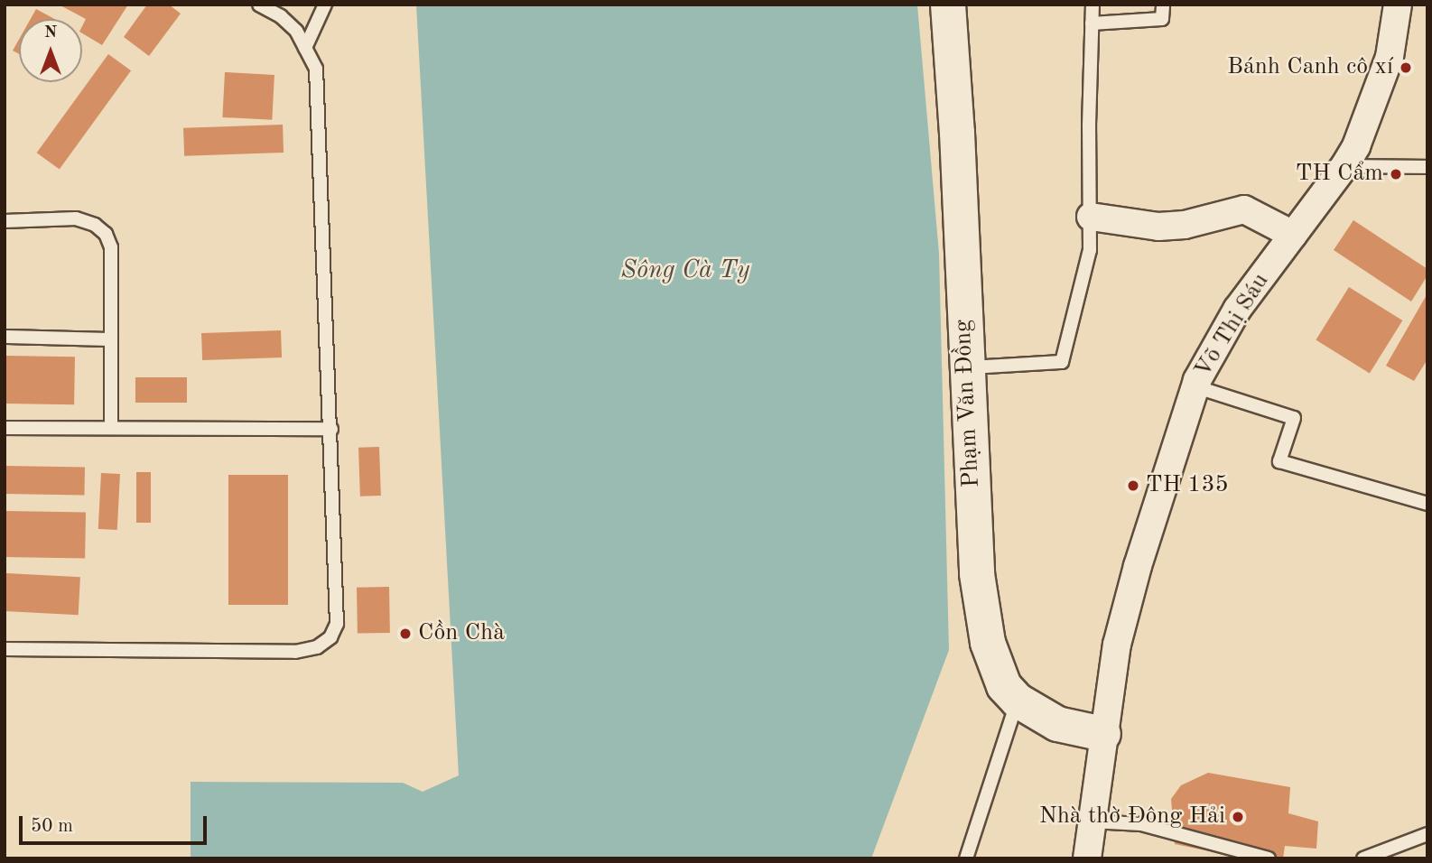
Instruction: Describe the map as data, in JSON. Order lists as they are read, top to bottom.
{
  "streets": {
    "street": ["Võ Thị Sáu", "Phạm Văn Đồng"]
  },
  "crossings": [
    ["Võ Thị Sáu", "Phạm Văn Đồng"]
  ],
  "water": ["Sông Cà Ty"],
  "places": [
    "Bánh Canh cô xí",
    "TH Cẩm",
    "TH 135",
    "Cồn Chà",
    "Nhà thờ Đông Hải"
  ],
  "scale_bar": "50 m",
  "north": "top"
}
